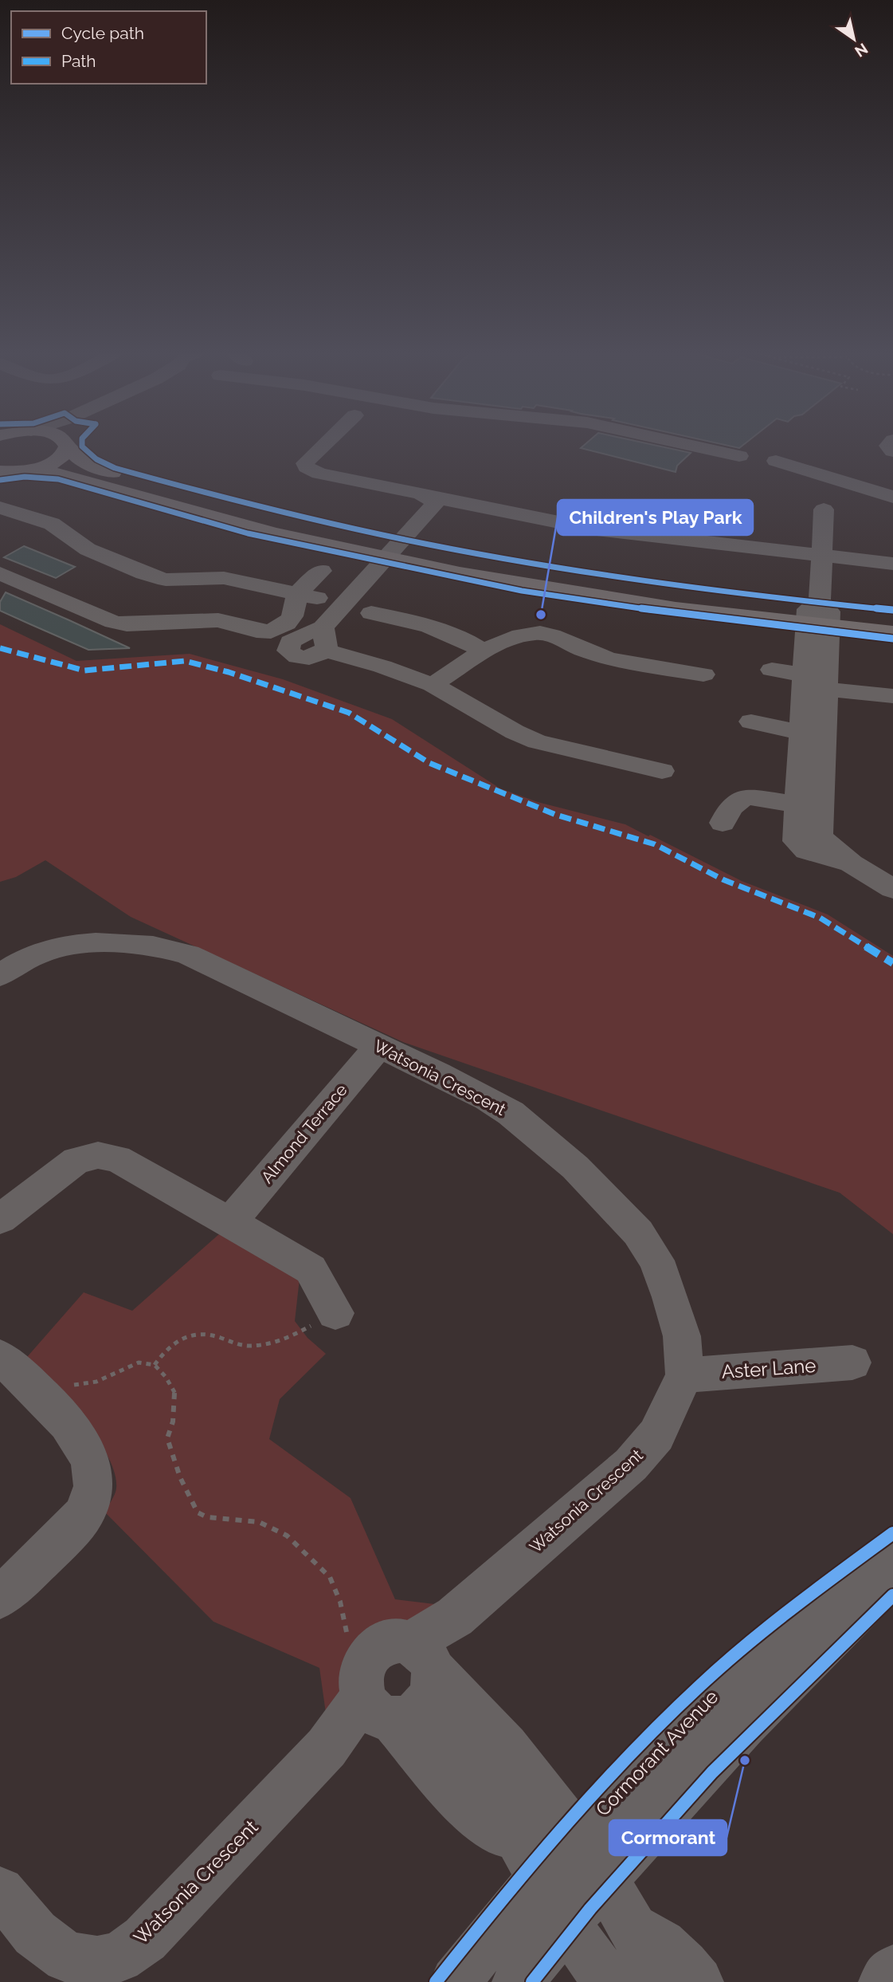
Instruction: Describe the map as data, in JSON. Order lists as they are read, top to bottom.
{
  "streets": {
    "street": [
      "Watsonia Crescent",
      "Almond Terrace",
      "Aster Lane",
      "Cormorant Avenue"
    ]
  },
  "crossings": [
    ["Watsonia Crescent", "Almond Terrace"],
    ["Watsonia Crescent", "Aster Lane"]
  ],
  "places": ["Children's Play Park", "Cormorant"],
  "legend": ["Cycle path", "Path"],
  "north": "bottom right"
}
